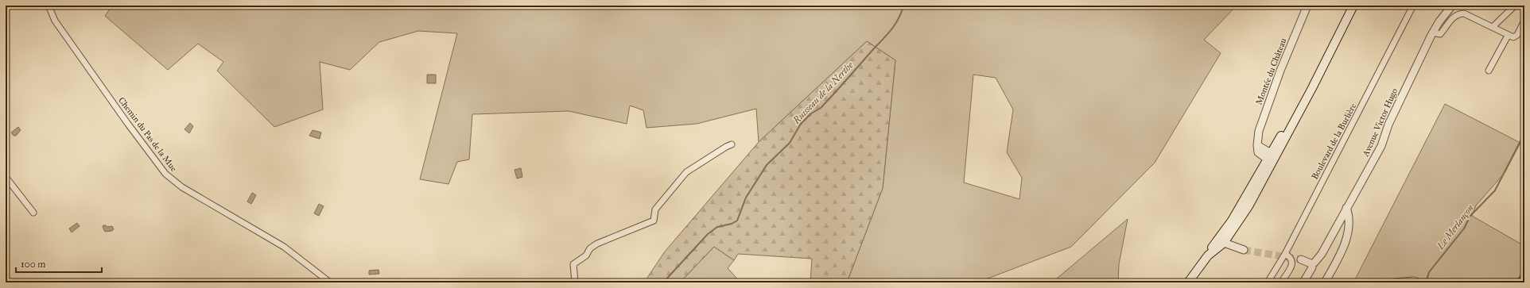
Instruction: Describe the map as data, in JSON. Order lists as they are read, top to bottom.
{
  "streets": {
    "street": [
      "Montée du Château",
      "Avenue Victor Hugo",
      "Chemin du Pas de la Mue",
      "Boulevard de la Burlière"
    ]
  },
  "water": ["Ruisseau de la Nerthe", "Le Merlançon"],
  "scale_bar": "100 m"
}
